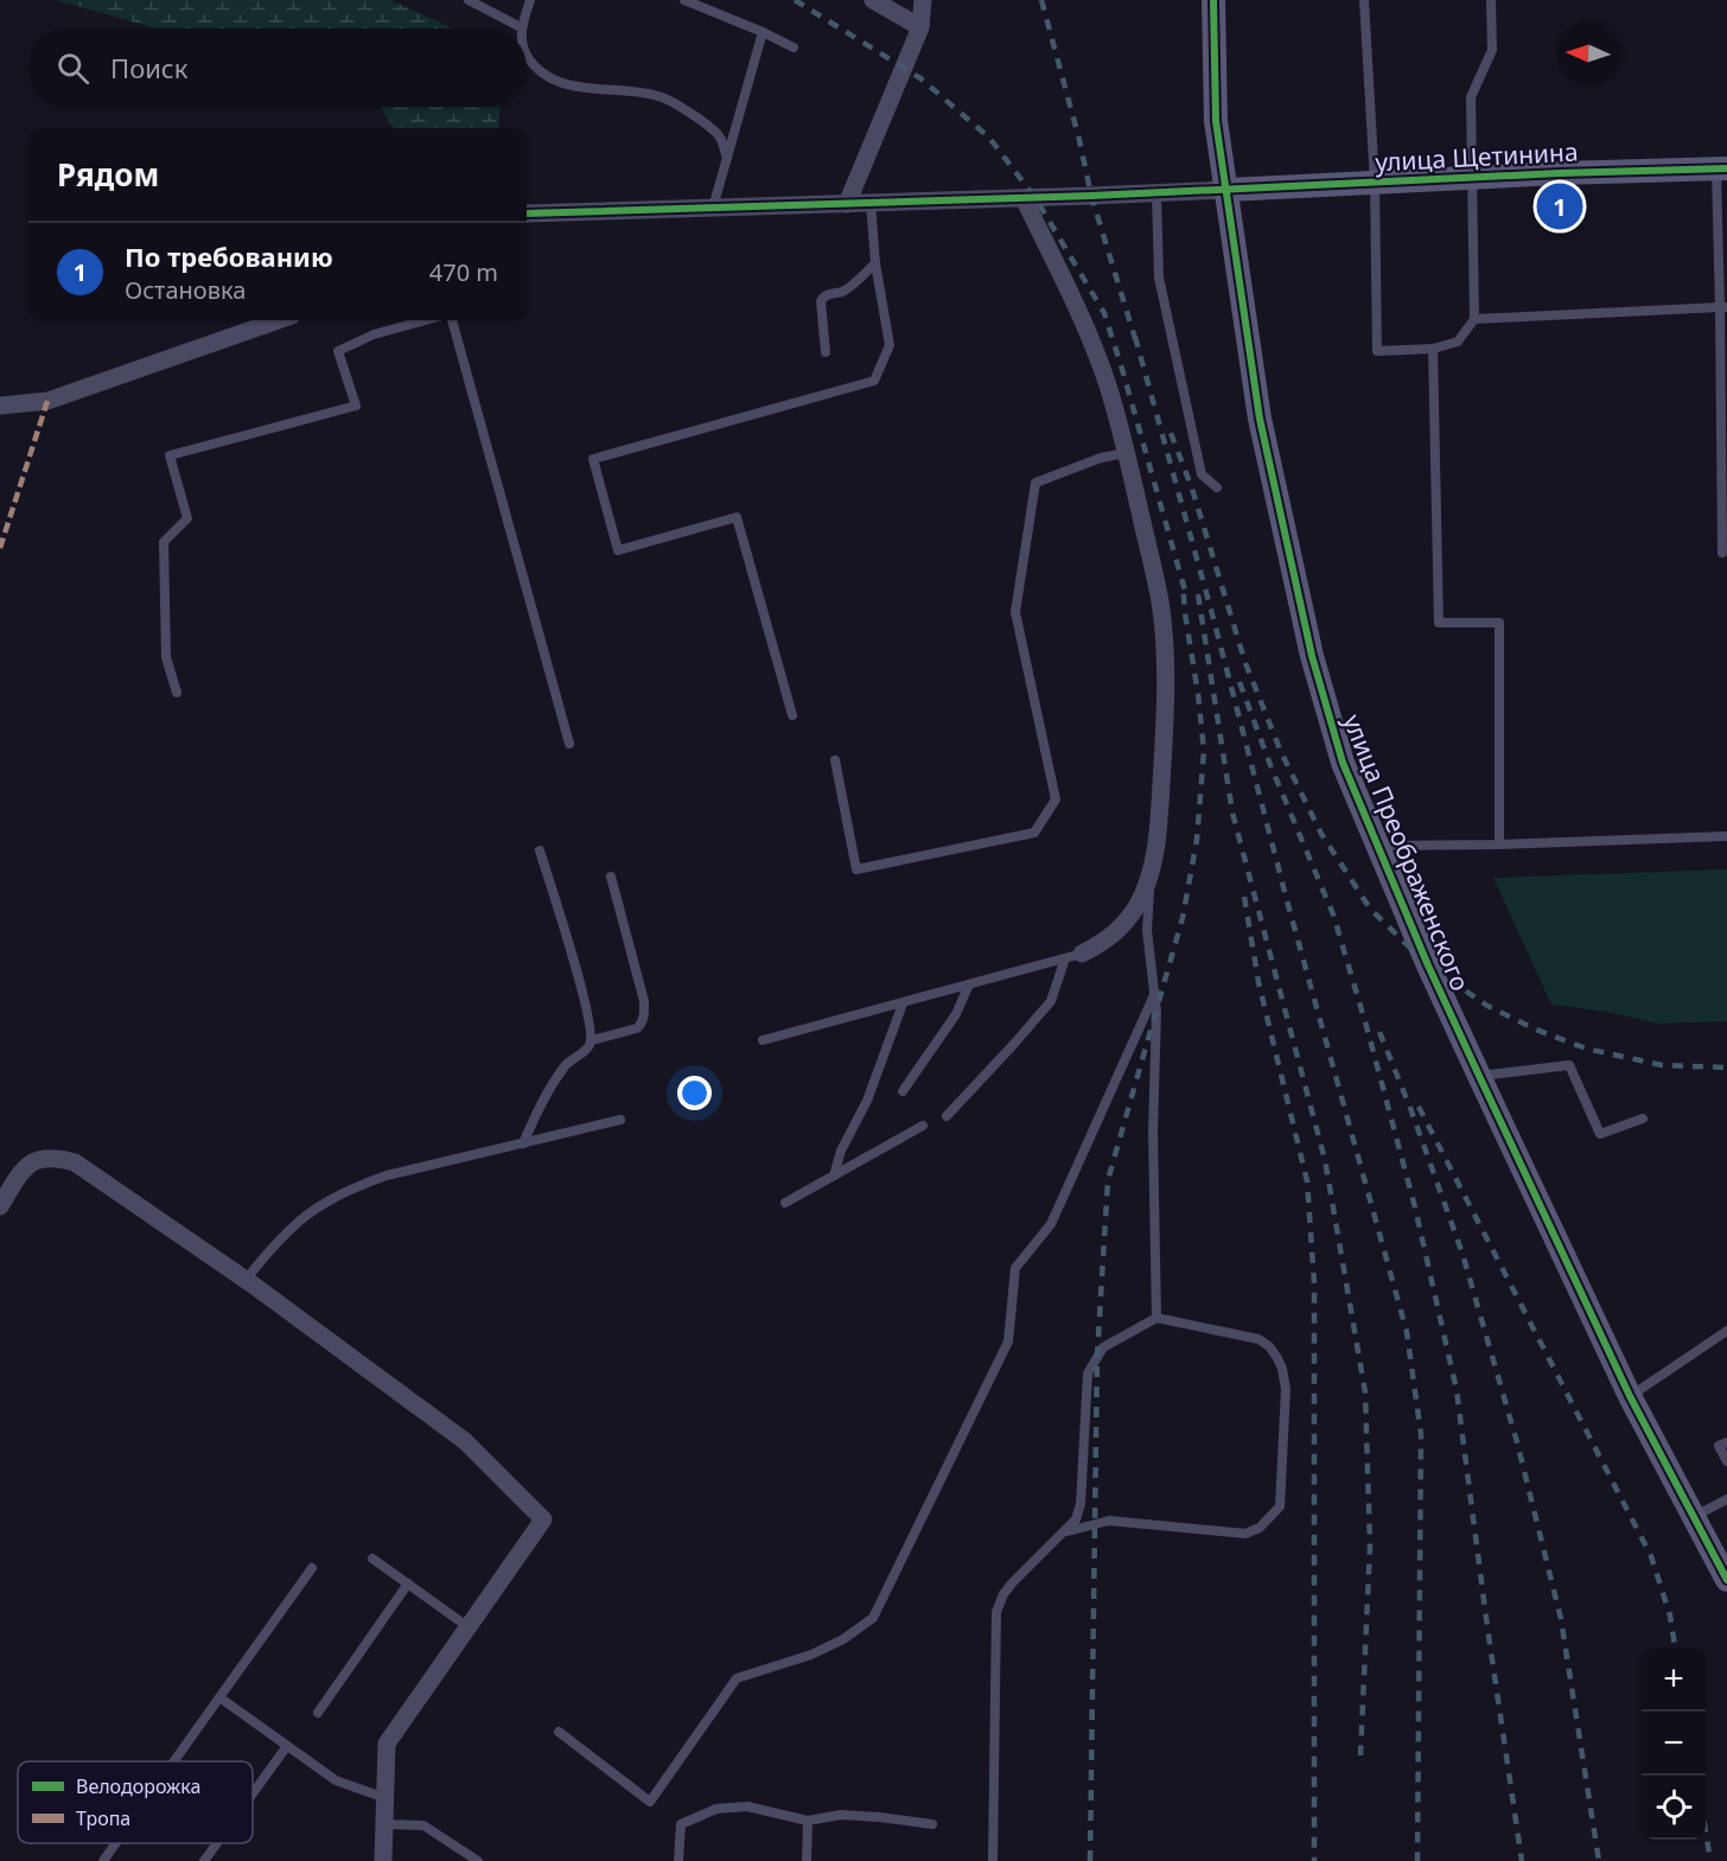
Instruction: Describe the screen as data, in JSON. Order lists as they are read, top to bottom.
{
  "streets": {
    "street": ["улица Щетинина", "улица Преображенского"]
  },
  "crossings": [
    ["улица Щетинина", "улица Преображенского"]
  ],
  "legend": ["Велодорожка", "Тропа"],
  "north": "left",
  "page": {
    "search": "Поиск",
    "heading": "Рядом",
    "pins": "1",
    "list": [
      {
        "mark": "1",
        "name": "По требованию",
        "note": "Остановка",
        "value": "470 m"
      }
    ],
    "map_buttons": ["+", "−"]
  }
}
